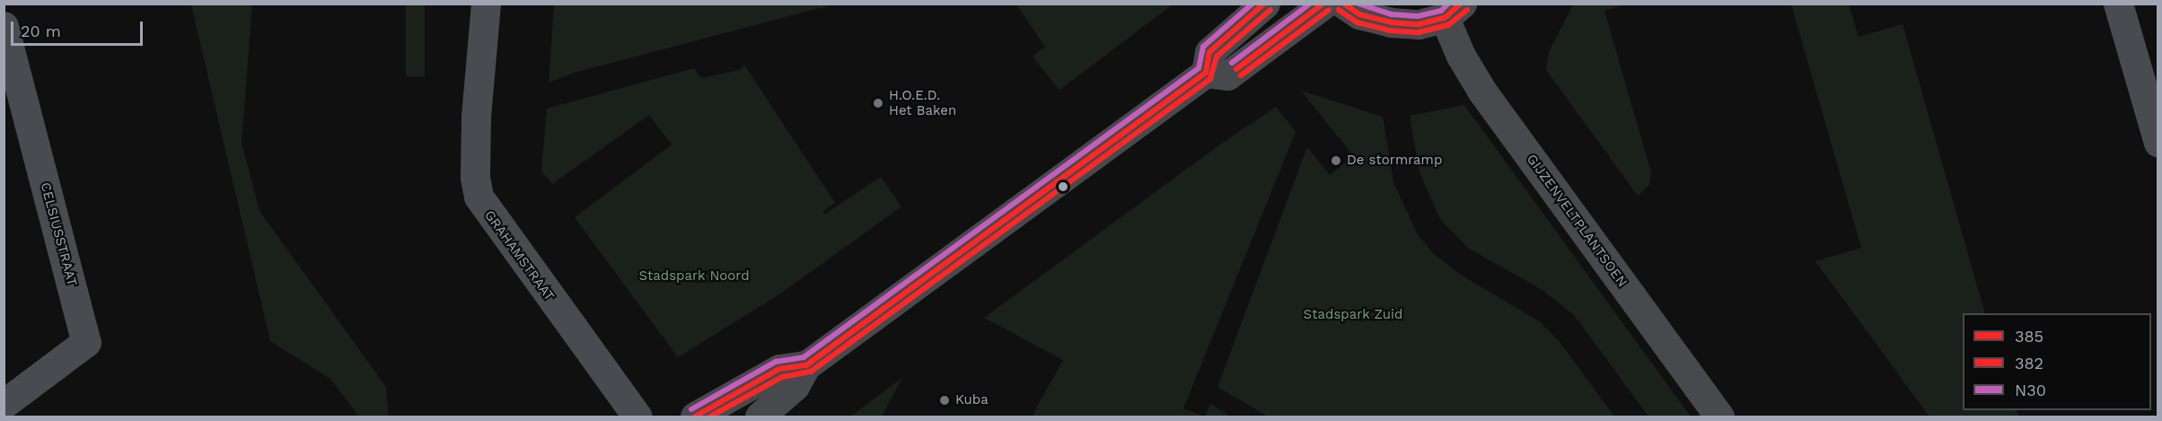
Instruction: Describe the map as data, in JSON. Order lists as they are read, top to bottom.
{
  "streets": {
    "street": ["GIJZENVELTPLANTSOEN", "CELSIUSSTRAAT", "GRAHAMSTRAAT"]
  },
  "parks": ["Stadspark Noord", "Stadspark Zuid"],
  "places": ["H.O.E.D. Het Baken", "De stormramp", "Kuba"],
  "lines": ["transit line 385", "transit line N30", "transit line 382"],
  "legend": ["385", "382", "N30"],
  "scale_bar": "20 m"
}
